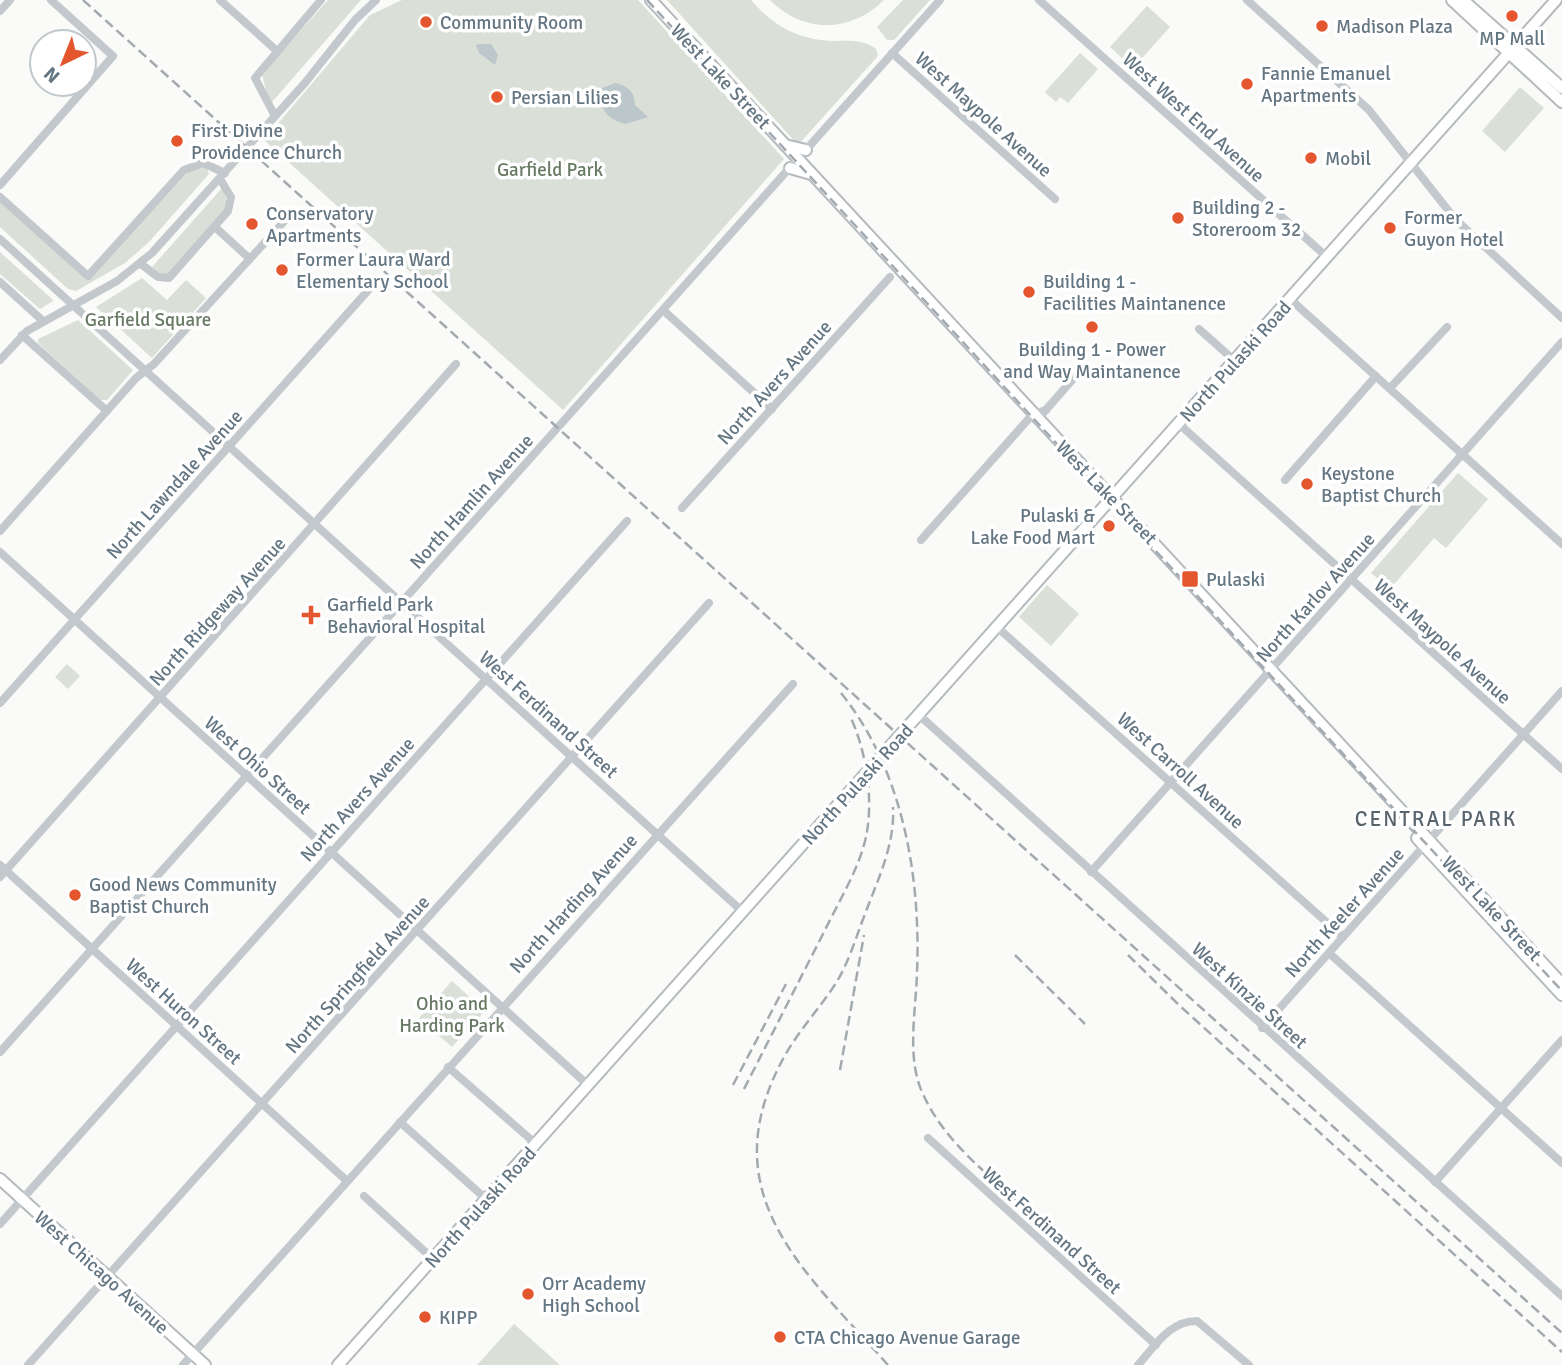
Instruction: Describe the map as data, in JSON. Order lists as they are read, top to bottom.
{
  "streets": {
    "main road": ["West Lake Street", "North Pulaski Road", "West Chicago Avenue"],
    "street": [
      "West Maypole Avenue",
      "West West End Avenue",
      "North Avers Avenue",
      "North Lawndale Avenue",
      "North Hamlin Avenue",
      "North Karlov Avenue",
      "North Ridgeway Avenue",
      "West Ferdinand Street",
      "West Ohio Street",
      "West Carroll Avenue",
      "North Harding Avenue",
      "North Keeler Avenue",
      "North Springfield Avenue",
      "West Kinzie Street",
      "West Huron Street"
    ]
  },
  "crossings": [
    ["West Lake Street", "North Pulaski Road"],
    ["West Lake Street", "North Avers Avenue"],
    ["West Lake Street", "North Hamlin Avenue"],
    ["West Lake Street", "North Karlov Avenue"],
    ["West Lake Street", "North Keeler Avenue"],
    ["West Maypole Avenue", "North Pulaski Road"],
    ["West Maypole Avenue", "North Hamlin Avenue"],
    ["West Maypole Avenue", "North Karlov Avenue"],
    ["West Maypole Avenue", "North Keeler Avenue"],
    ["West West End Avenue", "North Pulaski Road"],
    ["North Pulaski Road", "West Ferdinand Street"],
    ["North Pulaski Road", "West Ohio Street"],
    ["North Pulaski Road", "West Carroll Avenue"],
    ["North Pulaski Road", "West Kinzie Street"],
    ["North Avers Avenue", "West Ferdinand Street"],
    ["North Avers Avenue", "West Ohio Street"],
    ["North Avers Avenue", "West Huron Street"],
    ["North Avers Avenue", "West Chicago Avenue"],
    ["North Lawndale Avenue", "West Ferdinand Street"],
    ["North Lawndale Avenue", "West Ohio Street"],
    ["North Hamlin Avenue", "West Ferdinand Street"],
    ["North Hamlin Avenue", "West Ohio Street"],
    ["North Hamlin Avenue", "West Huron Street"],
    ["North Karlov Avenue", "West Carroll Avenue"],
    ["North Karlov Avenue", "West Kinzie Street"],
    ["North Ridgeway Avenue", "West Ferdinand Street"],
    ["North Ridgeway Avenue", "West Ohio Street"],
    ["North Ridgeway Avenue", "West Huron Street"],
    ["West Ferdinand Street", "North Harding Avenue"],
    ["West Ferdinand Street", "North Springfield Avenue"],
    ["West Ohio Street", "North Harding Avenue"],
    ["West Ohio Street", "North Springfield Avenue"],
    ["West Carroll Avenue", "North Keeler Avenue"],
    ["North Harding Avenue", "West Huron Street"],
    ["North Harding Avenue", "West Chicago Avenue"],
    ["North Keeler Avenue", "West Kinzie Street"],
    ["North Springfield Avenue", "West Huron Street"],
    ["North Springfield Avenue", "West Chicago Avenue"]
  ],
  "districts": ["CENTRAL PARK"],
  "parks": ["Garfield Park", "Garfield Square", "Ohio and Harding Park"],
  "places": {
    "other": [
      "MP Mall",
      "Community Room",
      "Madison Plaza",
      "Fannie Emanuel Apartments",
      "Persian Lilies",
      "First Divine Providence Church",
      "Mobil",
      "Building 2 - Storeroom 32",
      "Conservatory Apartments",
      "Former Guyon Hotel",
      "Former Laura Ward Elementary School",
      "Building 1 - Facilities Maintanence",
      "Building 1 - Power and Way Maintanence",
      "Keystone Baptist Church",
      "Pulaski & Lake Food Mart",
      "Good News Community Baptist Church",
      "Orr Academy High School",
      "KIPP",
      "CTA Chicago Avenue Garage"
    ],
    "transit": ["Pulaski"],
    "health": ["Garfield Park Behavioral Hospital"]
  },
  "north": "bottom left"
}
